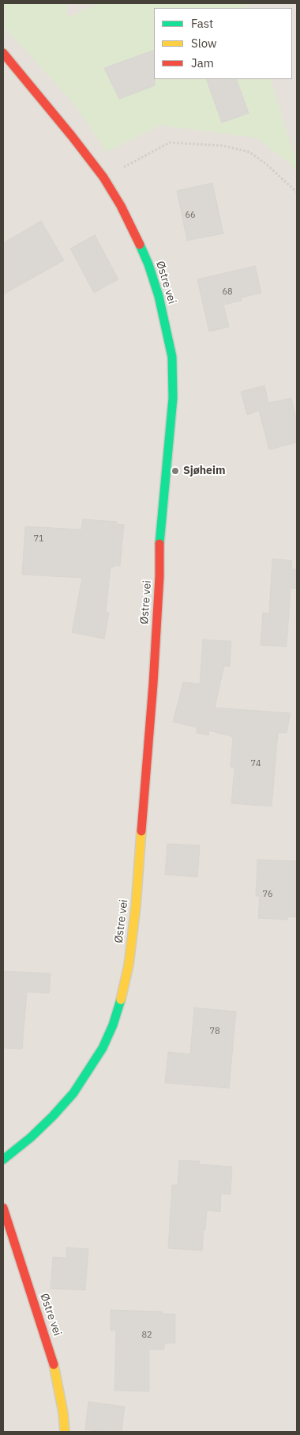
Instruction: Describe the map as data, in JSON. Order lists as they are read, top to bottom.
{
  "streets": {
    "street": ["Østre vei"]
  },
  "places": ["Sjøheim"],
  "house_numbers": [
    "66",
    "68",
    "71",
    "74",
    "76",
    "78",
    "82"
  ],
  "legend": ["Fast", "Slow", "Jam"]
}
